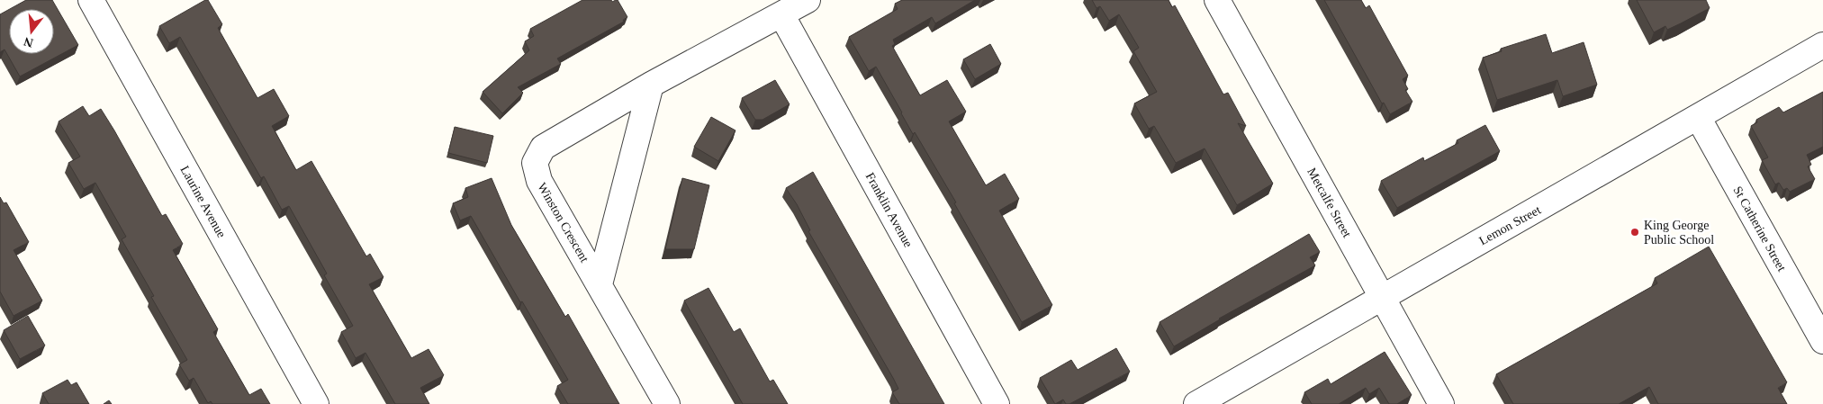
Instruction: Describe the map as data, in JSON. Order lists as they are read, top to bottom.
{
  "streets": {
    "street": [
      "Laurine Avenue",
      "Metcalfe Street",
      "Franklin Avenue",
      "Winston Crescent",
      "Lemon Street",
      "St Catherine Street"
    ]
  },
  "crossings": [
    ["Metcalfe Street", "Lemon Street"],
    ["Franklin Avenue", "Winston Crescent"],
    ["Lemon Street", "St Catherine Street"]
  ],
  "places": ["King George Public School"],
  "north": "bottom"
}
